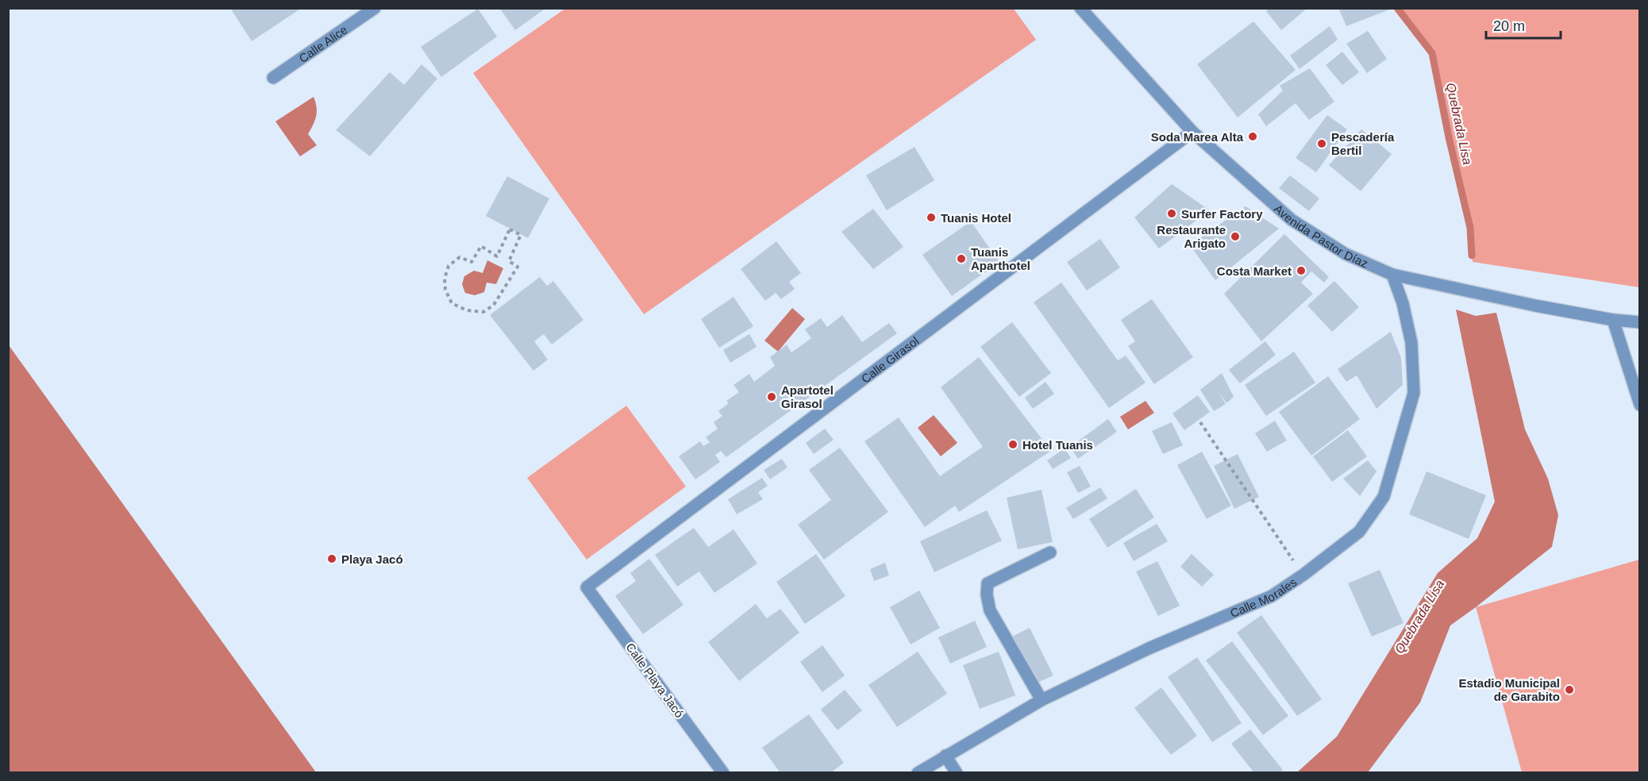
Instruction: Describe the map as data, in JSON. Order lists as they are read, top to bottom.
{
  "streets": {
    "street": [
      "Calle Alice",
      "Avenida Pastor Díaz",
      "Calle Girasol",
      "Calle Morales",
      "Calle Playa Jacó"
    ]
  },
  "crossings": [
    ["Avenida Pastor Díaz", "Calle Girasol"],
    ["Avenida Pastor Díaz", "Calle Morales"],
    ["Calle Girasol", "Calle Playa Jacó"]
  ],
  "water": ["Quebrada Lisa"],
  "places": [
    "Soda Marea Alta",
    "Pescadería Bertil",
    "Surfer Factory",
    "Tuanis Hotel",
    "Restaurante Arigato",
    "Tuanis Aparthotel",
    "Costa Market",
    "Apartotel Girasol",
    "Hotel Tuanis",
    "Playa Jacó",
    "Estadio Municipal de Garabito"
  ],
  "scale_bar": "20 m"
}
